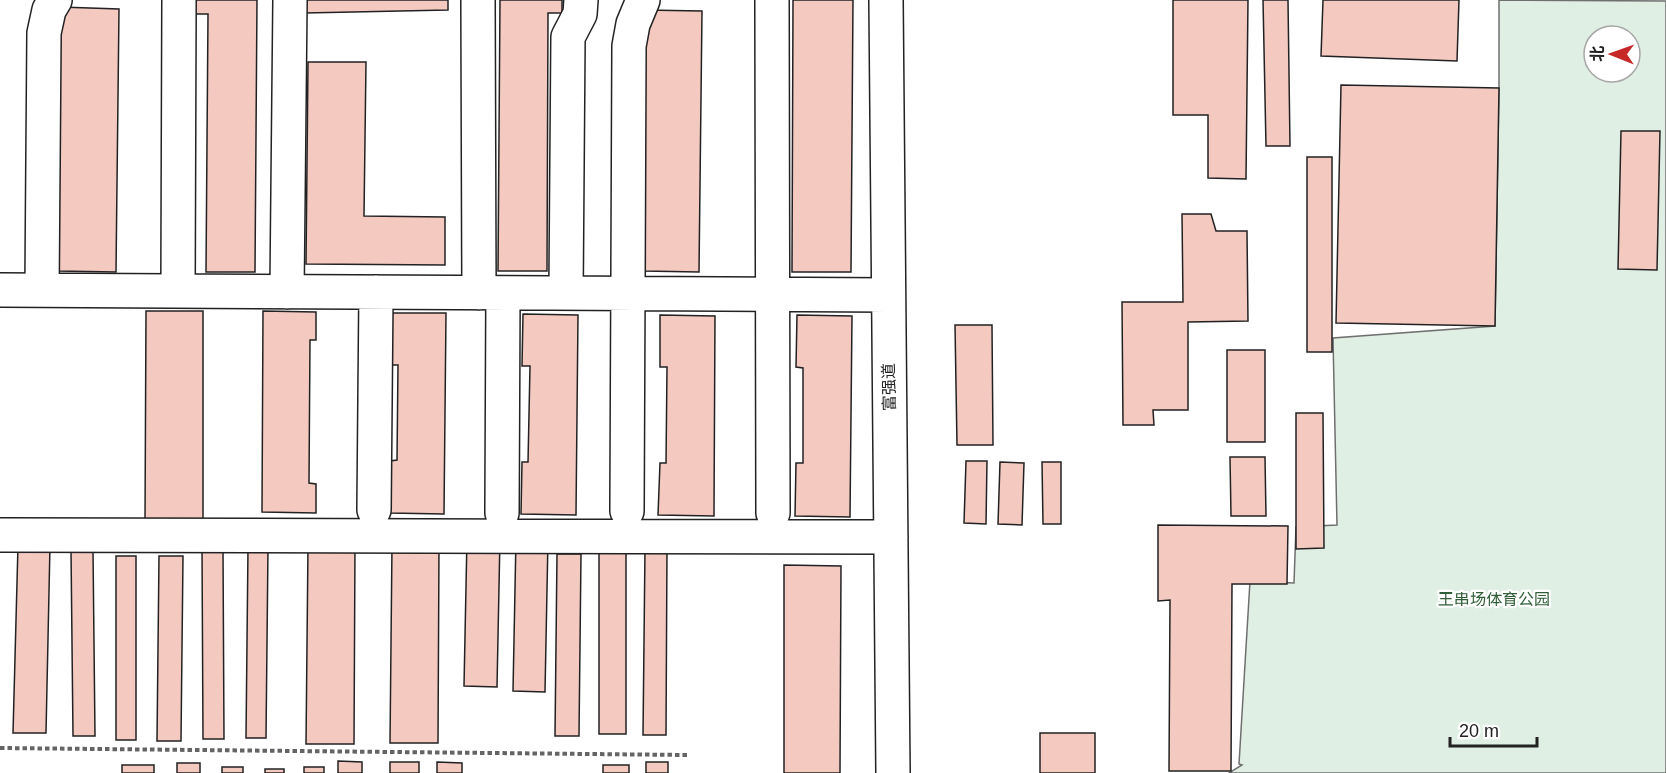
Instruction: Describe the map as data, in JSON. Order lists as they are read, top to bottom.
{
  "streets": {
    "street": ["富强道"]
  },
  "parks": ["王串场体育公园"],
  "scale_bar": "20 m",
  "north": "left"
}
